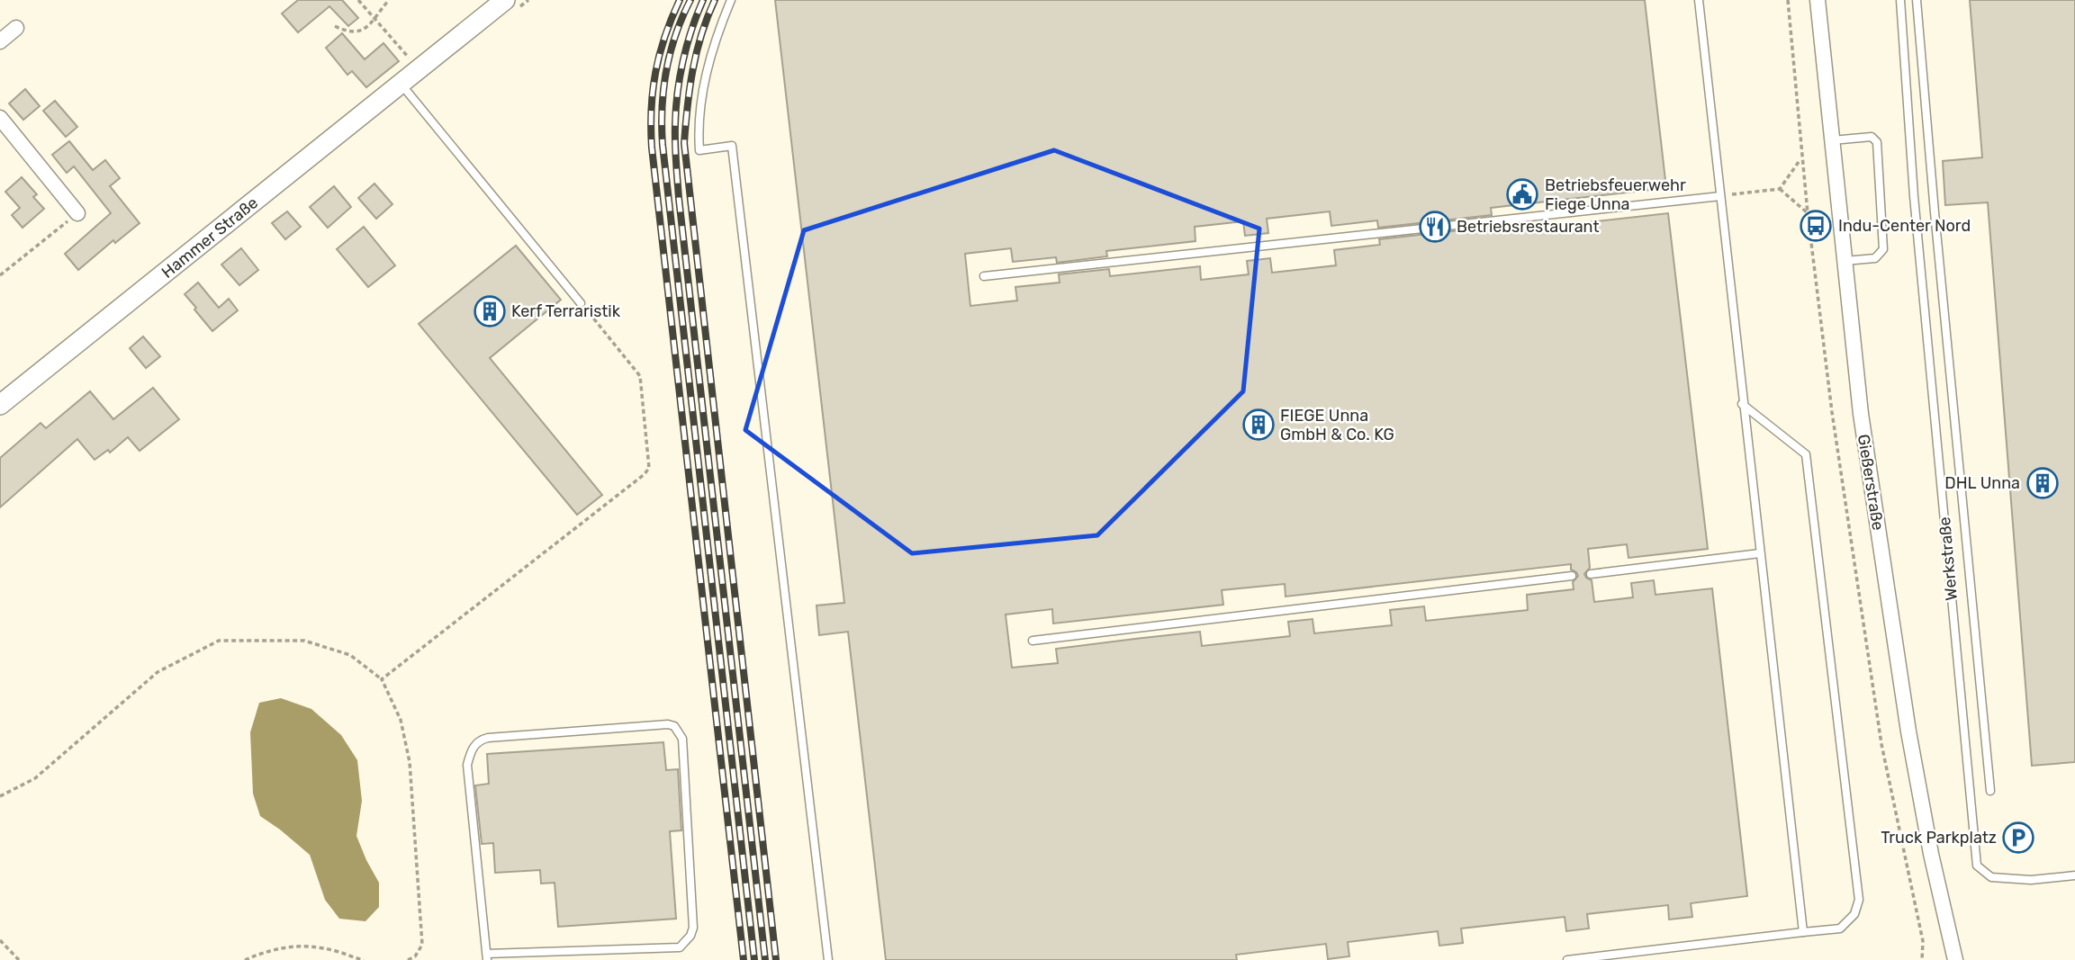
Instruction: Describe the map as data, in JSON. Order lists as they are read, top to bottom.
{
  "streets": {
    "main road": ["Hammer Straße"],
    "street": ["Gießerstraße"],
    "lane": ["Werkstraße"]
  },
  "places": {
    "public building": ["Betriebsfeuerwehr Fiege Unna"],
    "bus stop": ["Indu-Center Nord"],
    "restaurant": ["Betriebsrestaurant"],
    "building": ["Kerf Terraristik", "FIEGE Unna GmbH & Co. KG", "DHL Unna"],
    "parking": ["Truck Parkplatz"]
  }
}
